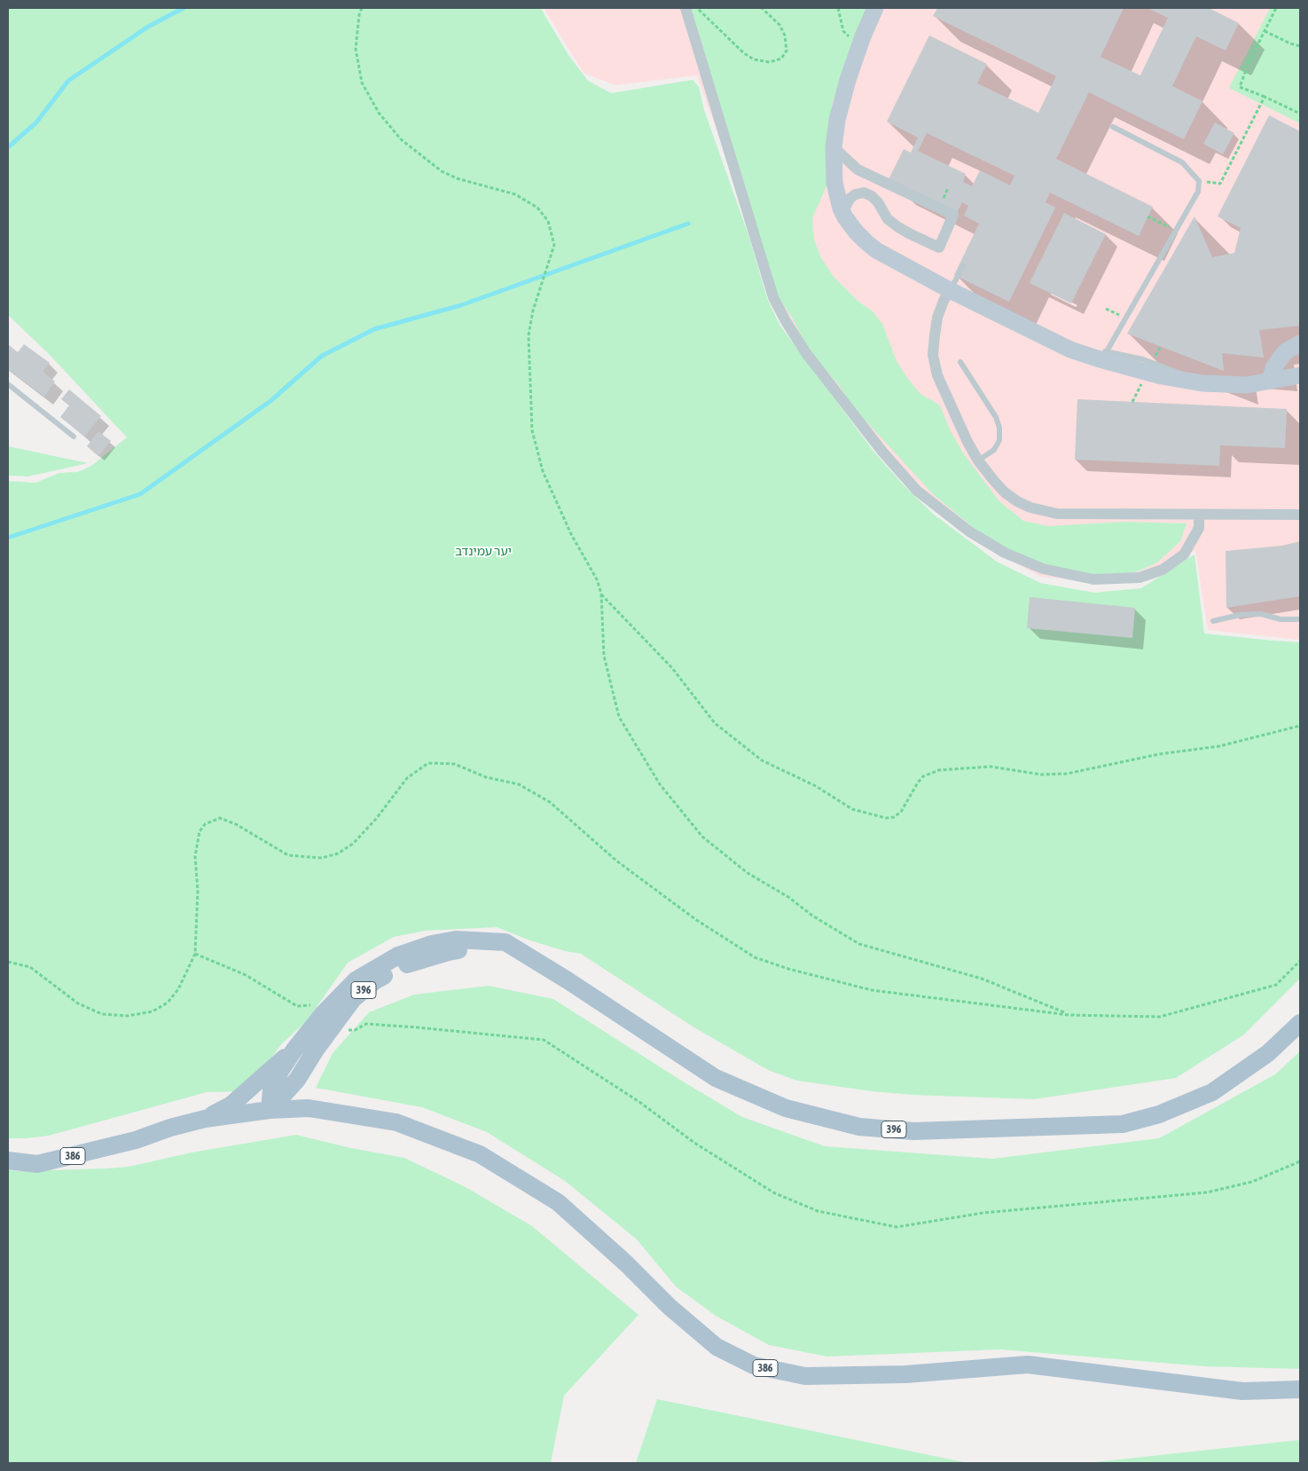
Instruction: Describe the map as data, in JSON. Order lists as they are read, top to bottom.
{
  "streets": {
    "main road": ["396", "386"]
  },
  "crossings": [
    ["396", "386"]
  ],
  "parks": ["יער עמינדב"]
}
